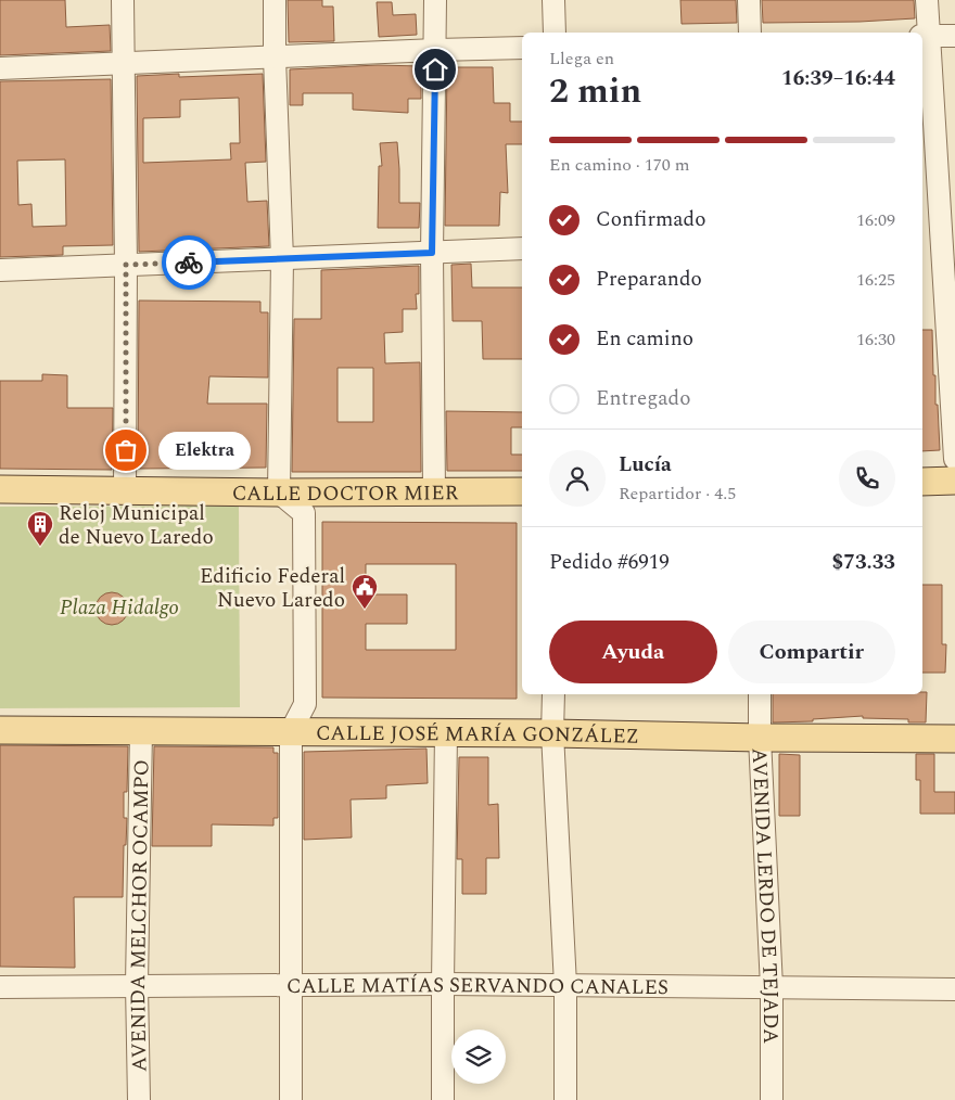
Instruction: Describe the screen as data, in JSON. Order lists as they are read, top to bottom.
{
  "streets": {
    "main road": ["CALLE DOCTOR MIER", "CALLE JOSÉ MARÍA GONZÁLEZ"],
    "street": ["AVENIDA LERDO DE TEJADA", "AVENIDA MELCHOR OCAMPO", "CALLE MATÍAS SERVANDO CANALES"]
  },
  "crossings": [
    ["CALLE JOSÉ MARÍA GONZÁLEZ", "AVENIDA LERDO DE TEJADA"],
    ["CALLE JOSÉ MARÍA GONZÁLEZ", "AVENIDA MELCHOR OCAMPO"],
    ["AVENIDA LERDO DE TEJADA", "CALLE MATÍAS SERVANDO CANALES"],
    ["AVENIDA MELCHOR OCAMPO", "CALLE MATÍAS SERVANDO CANALES"]
  ],
  "parks": ["Plaza Hidalgo"],
  "places": {
    "other": ["Elektra"],
    "building": ["Reloj Municipal de Nuevo Laredo"],
    "public building": ["Edificio Federal Nuevo Laredo"]
  },
  "page": {
    "heading": ["2 min", "Llega en", "16:39–16:44"],
    "panel": [
      "Lucía",
      "Repartidor · 4.5",
      "Pedido #6919",
      "$73.33"
    ],
    "bar": "En camino · 170 m",
    "list": [
      ["Confirmado", "16:09"],
      ["Preparando", "16:25"],
      ["En camino", "16:30"],
      "Entregado"
    ],
    "bubble": "Elektra",
    "buttons": ["Ayuda", "Compartir"]
  }
}
